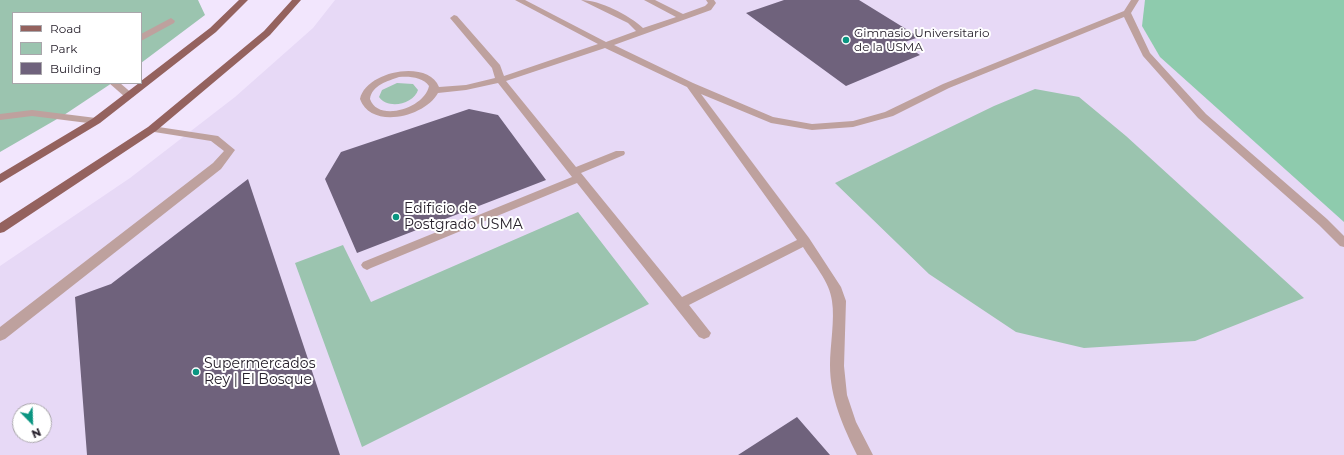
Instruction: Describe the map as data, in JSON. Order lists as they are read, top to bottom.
{
  "places": ["Gimnasio Universitario de la USMA", "Edificio de Postgrado USMA", "Supermercados Rey | El Bosque"],
  "legend": ["Road", "Park", "Building"],
  "north": "bottom right"
}
